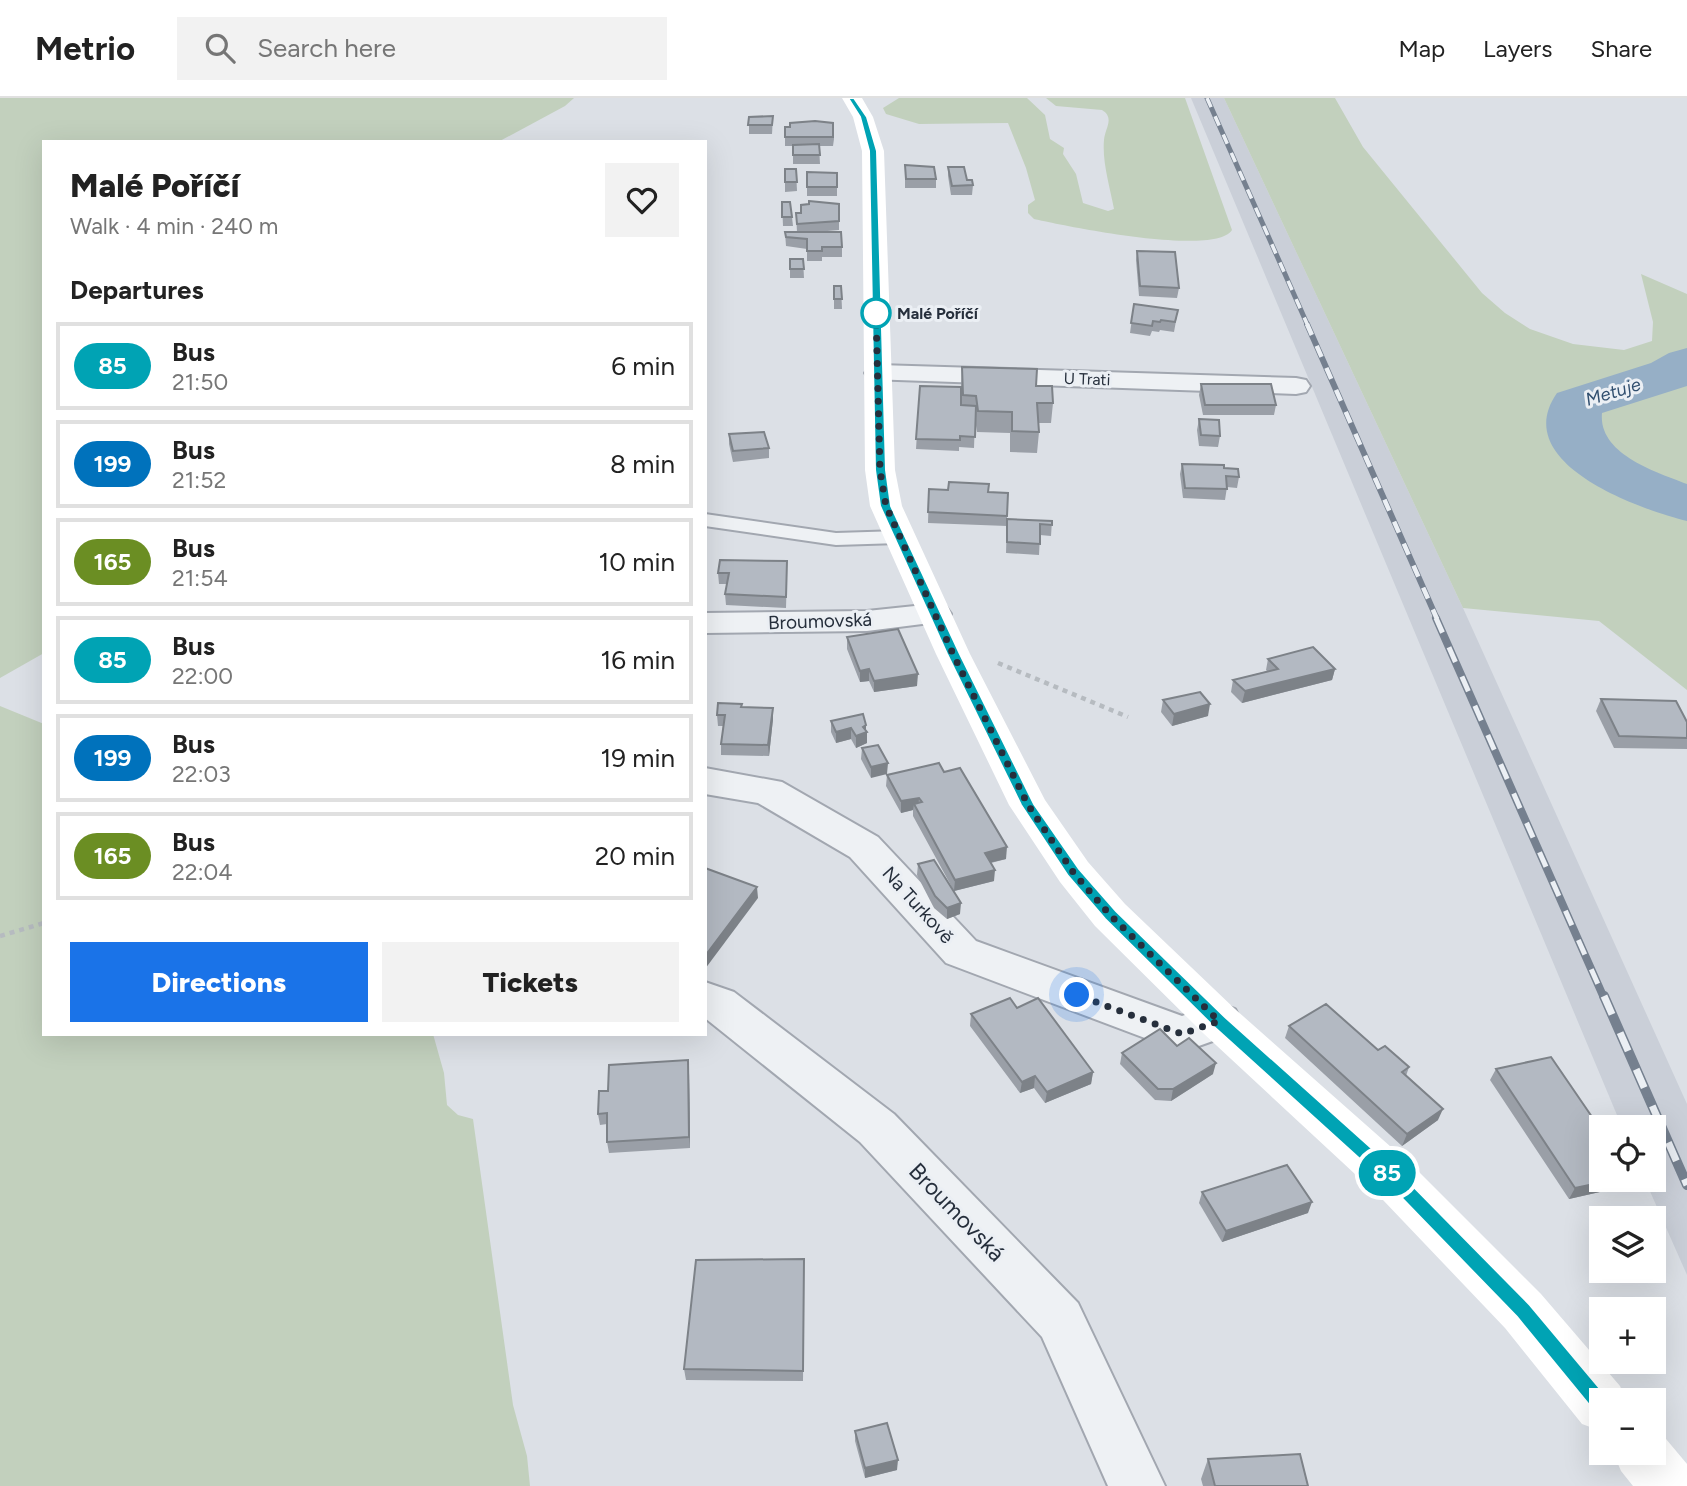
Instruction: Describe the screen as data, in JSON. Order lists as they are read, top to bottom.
{
  "streets": {
    "street": ["U Trati", "Broumovská", "Na Turkově"]
  },
  "water": ["Metuje"],
  "places": ["Malé Poříčí"],
  "lines": ["bus line 85"],
  "page": {
    "header": "Metrio",
    "search": "Search here",
    "nav": ["Map", "Layers", "Share"],
    "on_map": "85",
    "heading": [
      ["Malé Poříčí", "Walk · 4 min · 240 m"],
      "Departures"
    ],
    "list": [
      {
        "mark": "85",
        "name": "Bus",
        "note": "21:50",
        "value": "6 min"
      },
      {
        "mark": "199",
        "name": "Bus",
        "note": "21:52",
        "value": "8 min"
      },
      {
        "mark": "165",
        "name": "Bus",
        "note": "21:54",
        "value": "10 min"
      },
      {
        "mark": "85",
        "name": "Bus",
        "note": "22:00",
        "value": "16 min"
      },
      {
        "mark": "199",
        "name": "Bus",
        "note": "22:03",
        "value": "19 min"
      },
      {
        "mark": "165",
        "name": "Bus",
        "note": "22:04",
        "value": "20 min"
      }
    ],
    "buttons": ["Directions", "Tickets"],
    "map_buttons": ["+", "−"]
  }
}
